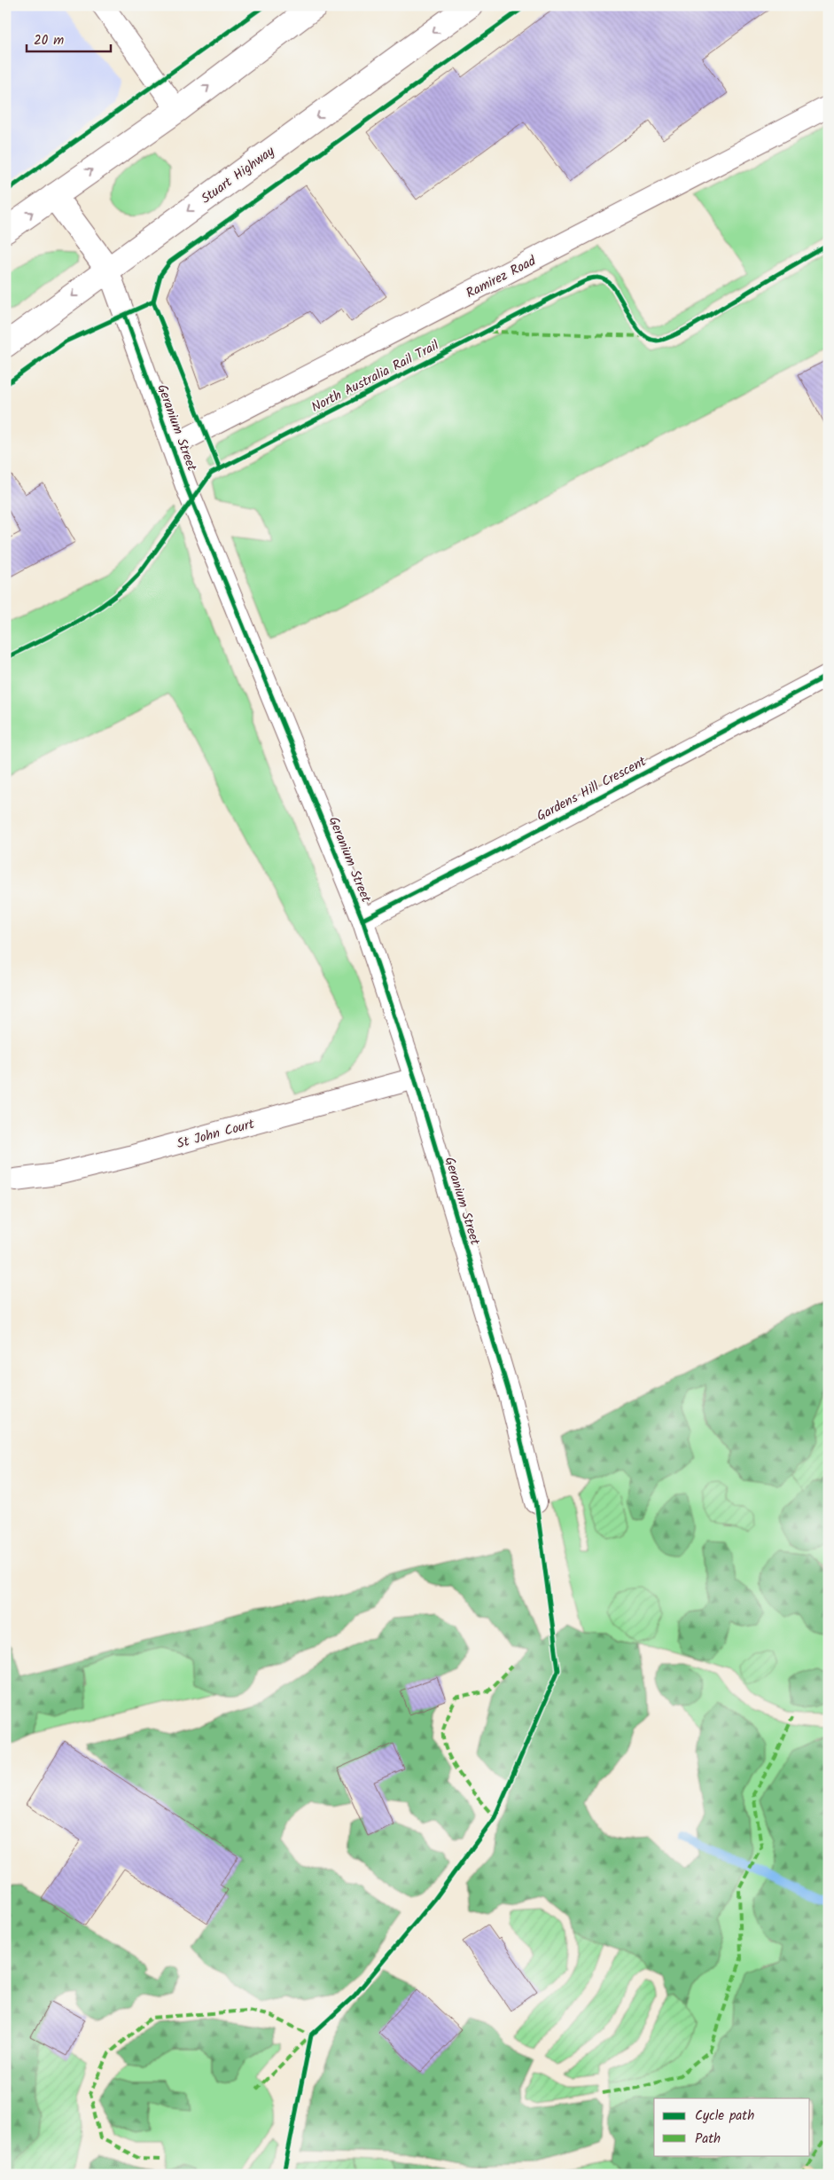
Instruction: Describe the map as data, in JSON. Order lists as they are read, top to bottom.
{
  "streets": {
    "highway": ["Stuart Highway"],
    "street": [
      "Ramirez Road",
      "Geranium Street",
      "Gardens Hill Crescent",
      "St John Court"
    ],
    "cycle path": ["North Australia Rail Trail"]
  },
  "crossings": [
    ["Stuart Highway", "Geranium Street"],
    ["Ramirez Road", "Geranium Street"],
    ["Geranium Street", "Gardens Hill Crescent"],
    ["Geranium Street", "St John Court"]
  ],
  "legend": ["Cycle path", "Path"],
  "scale_bar": "20 m"
}
